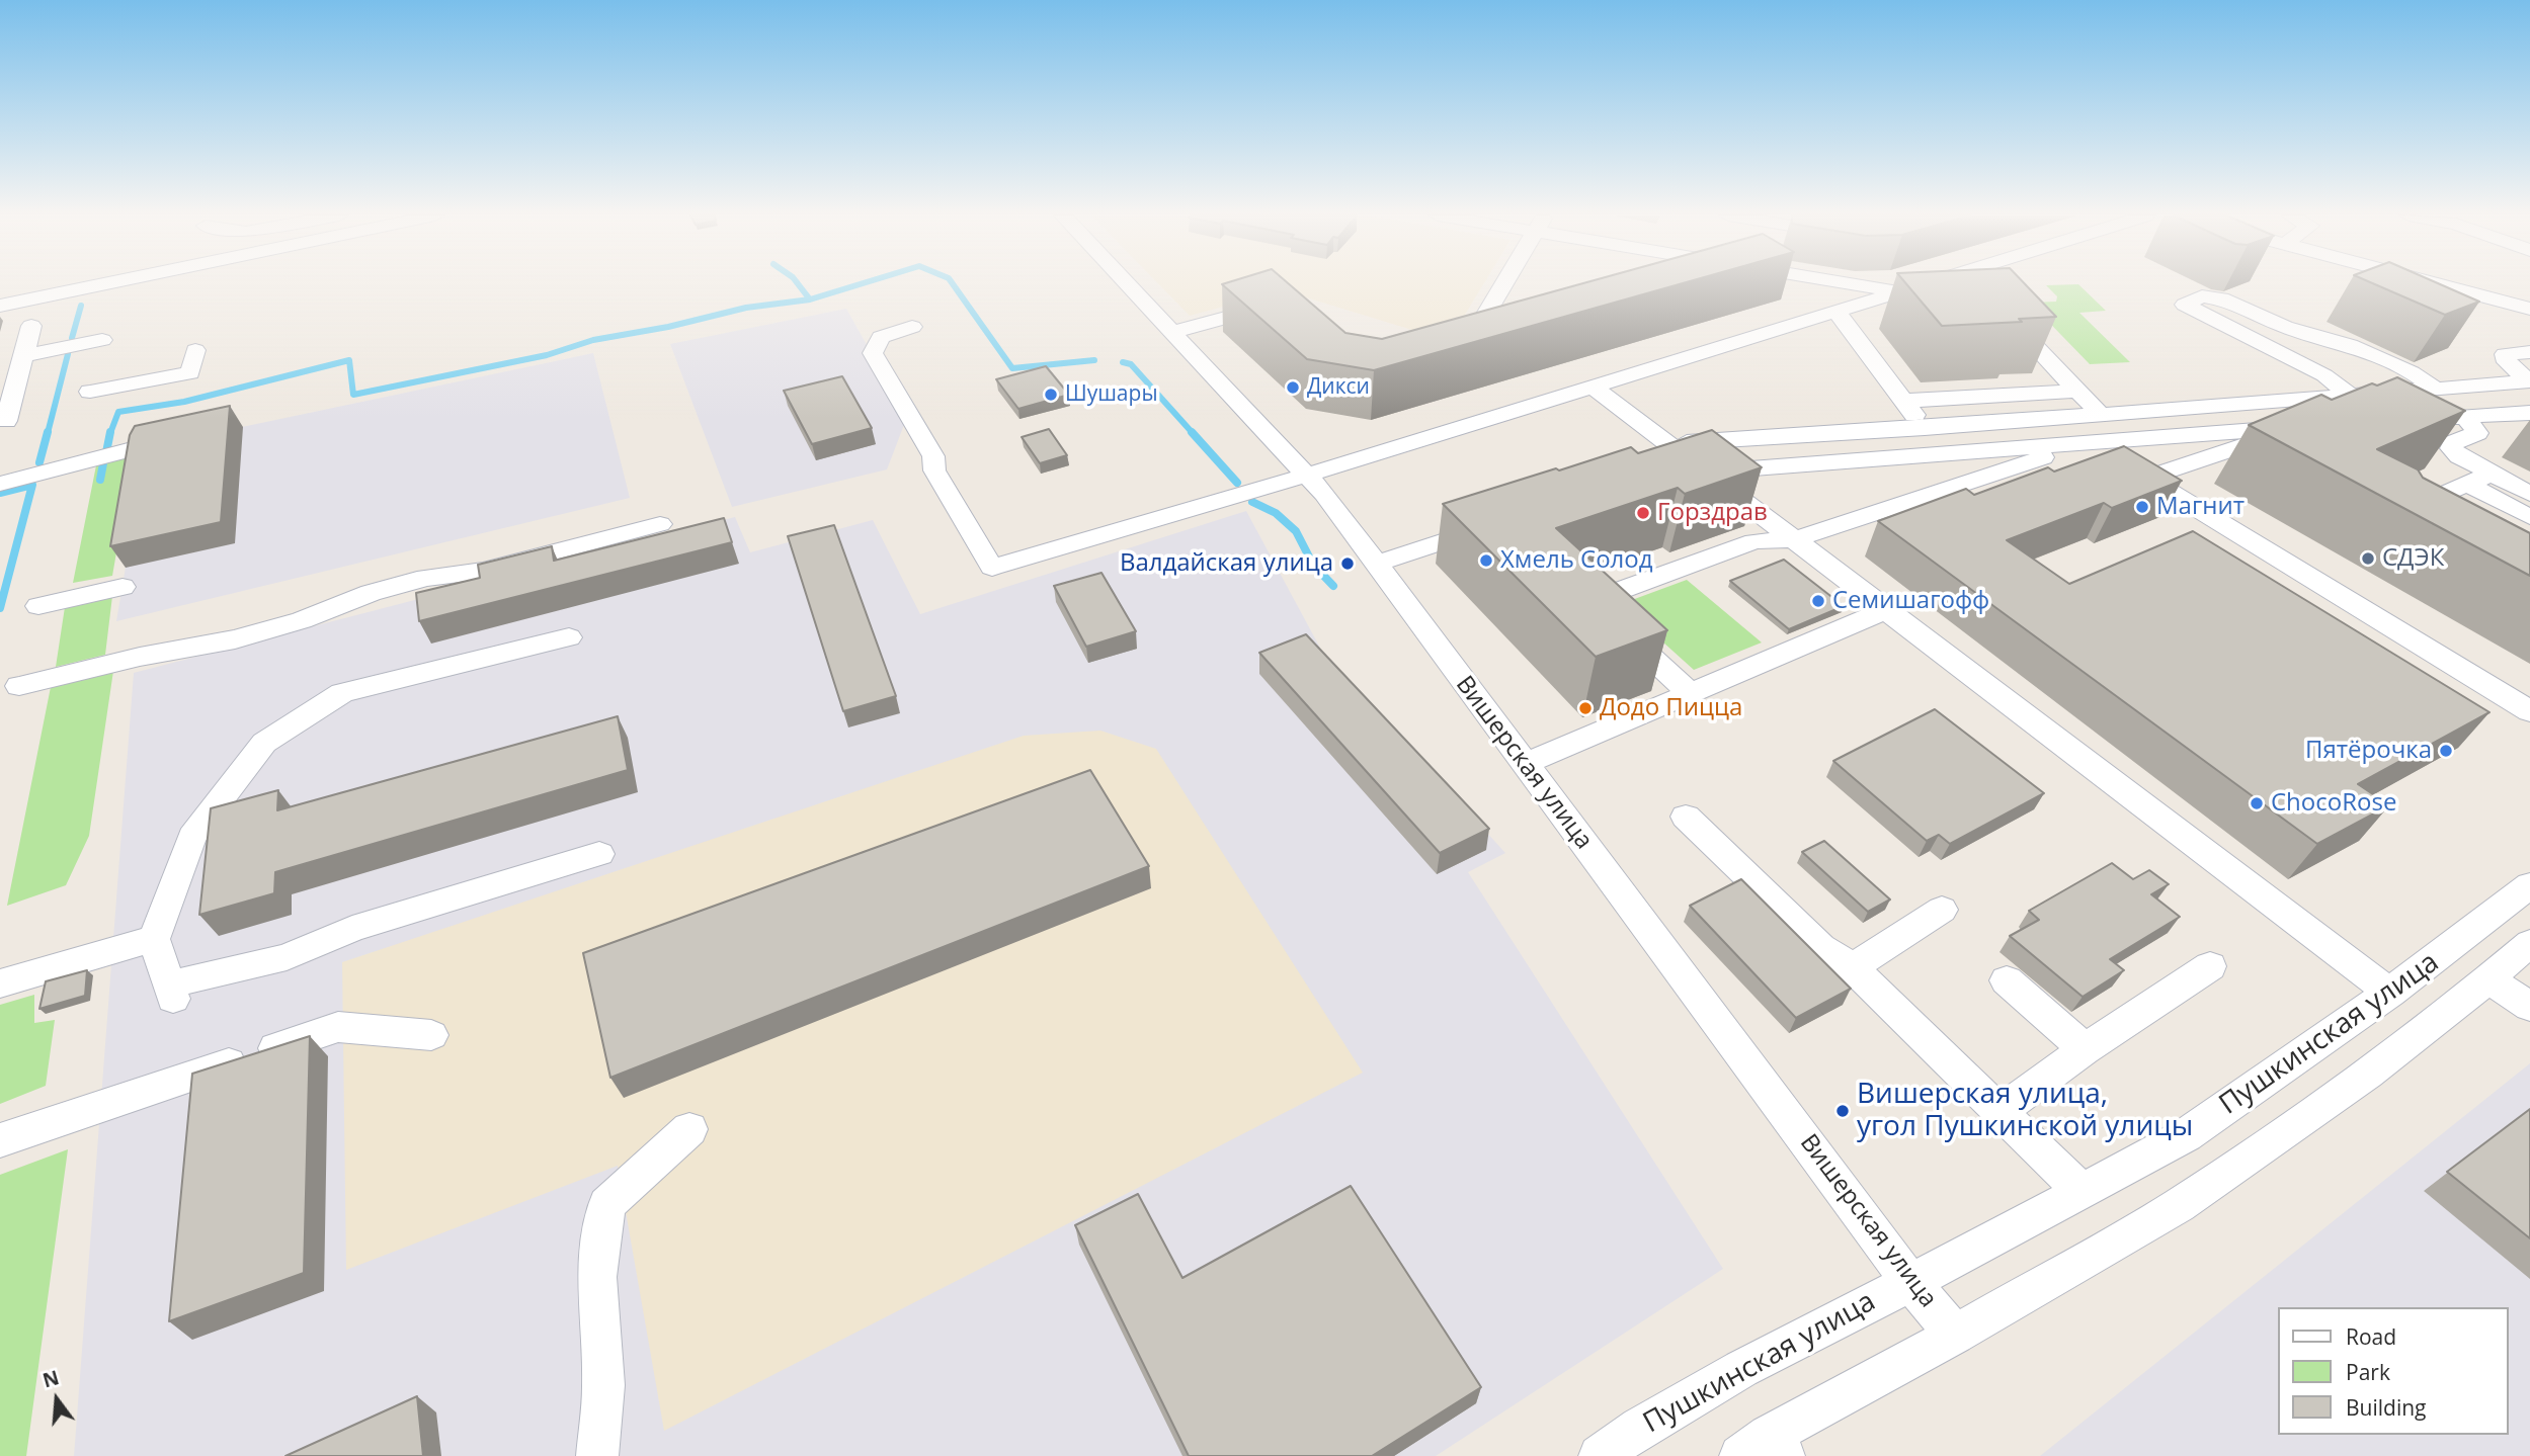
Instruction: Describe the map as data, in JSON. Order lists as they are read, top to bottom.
{
  "streets": {
    "street": ["Вишерская улица", "Пушкинская улица"]
  },
  "crossings": [
    ["Вишерская улица", "Пушкинская улица"]
  ],
  "places": [
    "Дикси",
    "Шушары",
    "Магнит",
    "Горздрав",
    "СДЭК",
    "Хмель Солод",
    "Валдайская улица",
    "Семишагофф",
    "Додо Пицца",
    "Пятёрочка",
    "ChocoRose",
    "Вишерская улица, угол Пушкинской улицы"
  ],
  "legend": ["Road", "Park", "Building"],
  "north": "top"
}
